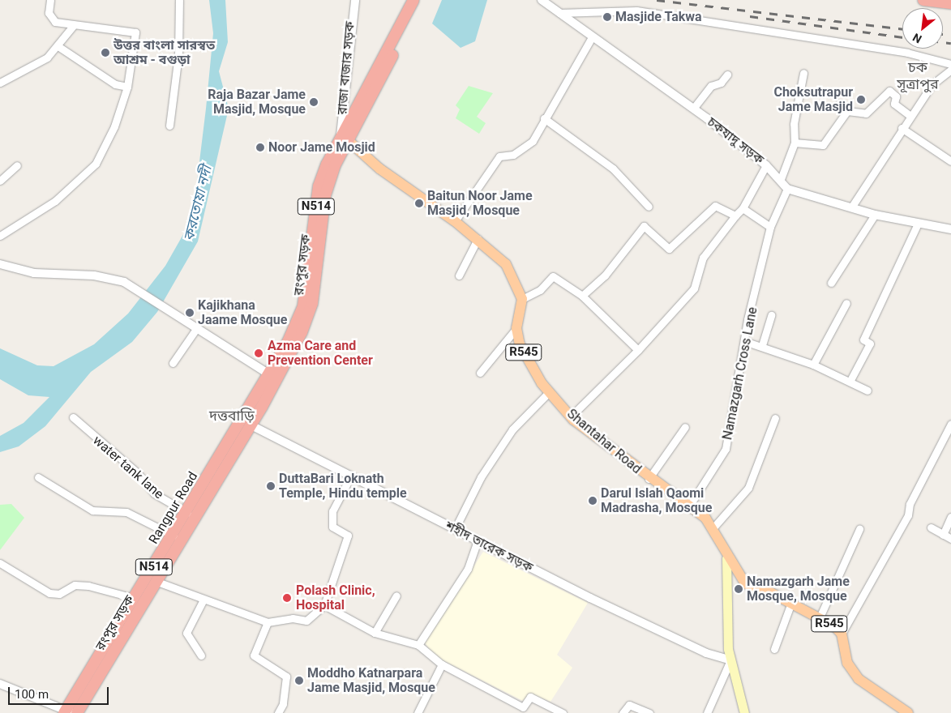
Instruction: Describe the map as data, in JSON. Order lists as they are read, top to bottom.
{
  "streets": {
    "highway": ["N514", "রংপুর সড়ক", "Rangpur Road"],
    "main road": ["R545", "Shantahar Road"],
    "street": [
      "রাজা বাজার সড়ক",
      "চকযাদু সড়ক",
      "Namazgarh Cross Lane",
      "water tank lane",
      "শহীদ তারেক সড়ক"
    ]
  },
  "crossings": [
    ["রাজা বাজার সড়ক", "রংপুর সড়ক"],
    ["চকযাদু সড়ক", "Namazgarh Cross Lane"],
    ["রংপুর সড়ক", "Rangpur Road"],
    ["রংপুর সড়ক", "শহীদ তারেক সড়ক"],
    ["R545", "Shantahar Road"],
    ["Namazgarh Cross Lane", "Shantahar Road"],
    ["water tank lane", "Rangpur Road"],
    ["Rangpur Road", "শহীদ তারেক সড়ক"]
  ],
  "districts": ["চক সূত্রাপুর", "দত্তবাড়ি"],
  "water": ["করতোয়া নদী"],
  "places": [
    "Masjide Takwa",
    "উত্তর বাংলা সারস্বত আশ্রম - বগুড়া",
    "Choksutrapur Jame Masjid",
    "Raja Bazar Jame Masjid, Mosque",
    "Noor Jame Mosjid",
    "Baitun Noor Jame Masjid, Mosque",
    "Kajikhana Jaame Mosque",
    "Azma Care and Prevention Center",
    "DuttaBari Loknath Temple, Hindu temple",
    "Darul Islah Qaomi Madrasha, Mosque",
    "Namazgarh Jame Mosque, Mosque",
    "Polash Clinic, Hospital",
    "Moddho Katnarpara Jame Masjid, Mosque"
  ],
  "scale_bar": "100 m",
  "north": "bottom left"
}
